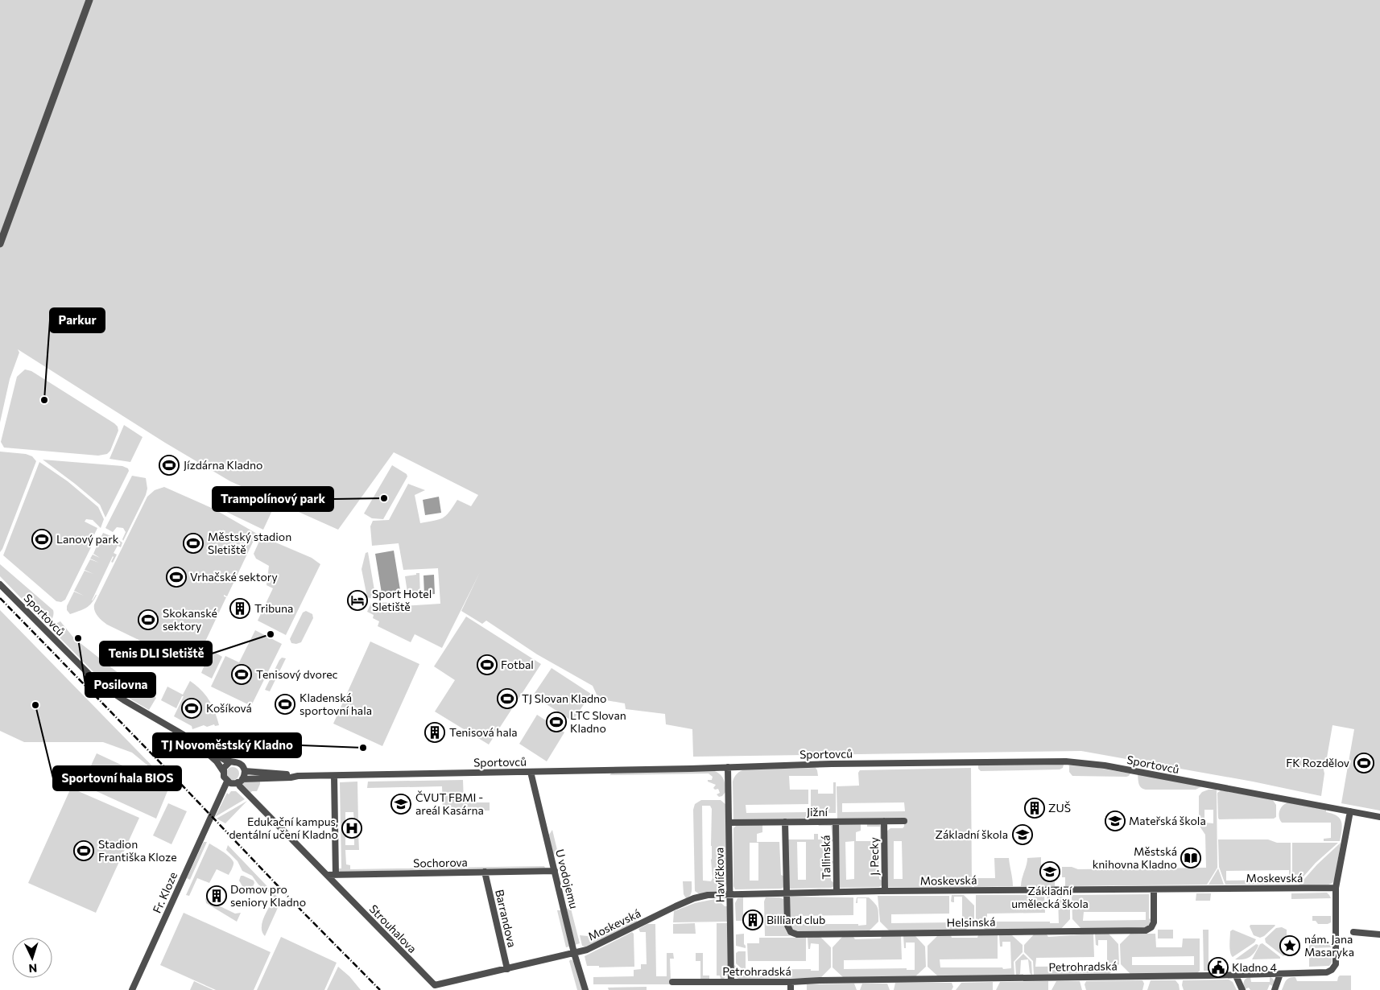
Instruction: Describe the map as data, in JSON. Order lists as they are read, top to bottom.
{
  "streets": {
    "street": [
      "Sportovců",
      "Jižní",
      "J. Pecky",
      "Tallinská",
      "Sochorova",
      "Havlíčkova",
      "Moskevská",
      "U vodojemu",
      "Fr. Kloze",
      "Barrandova",
      "Helsinská",
      "Strouhalova",
      "Petrohradská"
    ]
  },
  "crossings": [
    ["Sportovců", "Havlíčkova"],
    ["Sportovců", "U vodojemu"],
    ["Sportovců", "Fr. Kloze"],
    ["Sportovců", "Strouhalova"],
    ["Sportovců", "Petrohradská"],
    ["Jižní", "J. Pecky"],
    ["Jižní", "Tallinská"],
    ["Jižní", "Havlíčkova"],
    ["J. Pecky", "Moskevská"],
    ["Tallinská", "Moskevská"],
    ["Sochorova", "U vodojemu"],
    ["Sochorova", "Barrandova"],
    ["Sochorova", "Strouhalova"],
    ["Havlíčkova", "Moskevská"],
    ["Havlíčkova", "Petrohradská"],
    ["Moskevská", "U vodojemu"],
    ["Moskevská", "Helsinská"],
    ["Moskevská", "Strouhalova"],
    ["Moskevská", "Petrohradská"],
    ["U vodojemu", "Strouhalova"],
    ["Fr. Kloze", "Strouhalova"],
    ["Barrandova", "Strouhalova"]
  ],
  "places": {
    "other": [
      "Parkur",
      "Trampolínový park",
      "Tenis DLI Sletiště",
      "Posilovna",
      "Sportovní hala BIOS",
      "TJ Novoměstský Kladno"
    ],
    "sports": [
      "Jízdárna Kladno",
      "Lanový park",
      "Městský stadion Sletiště",
      "Vrhačské sektory",
      "Skokanské sektory",
      "Fotbal",
      "Tenisový dvorec",
      "TJ Slovan Kladno",
      "Kladenská sportovní hala",
      "Košíková",
      "LTC Slovan Kladno",
      "FK Rozdělov",
      "Stadion Františka Kloze"
    ],
    "hotel": ["Sport Hotel Sletiště"],
    "building": [
      "Tribuna",
      "Tenisová hala",
      "ZUŠ",
      "Domov pro seniory Kladno",
      "Billiard club"
    ],
    "school or university": [
      "ČVUT FBMI - areál Kasárna",
      "Mateřská škola",
      "Základní škola",
      "Základní umělecká škola"
    ],
    "hospital": ["Edukační kampus, dentální učení Kladno"],
    "library": ["Městská knihovna Kladno"],
    "place": ["nám. Jana Masaryka"],
    "public building": ["Kladno 4"]
  },
  "north": "bottom"
}
